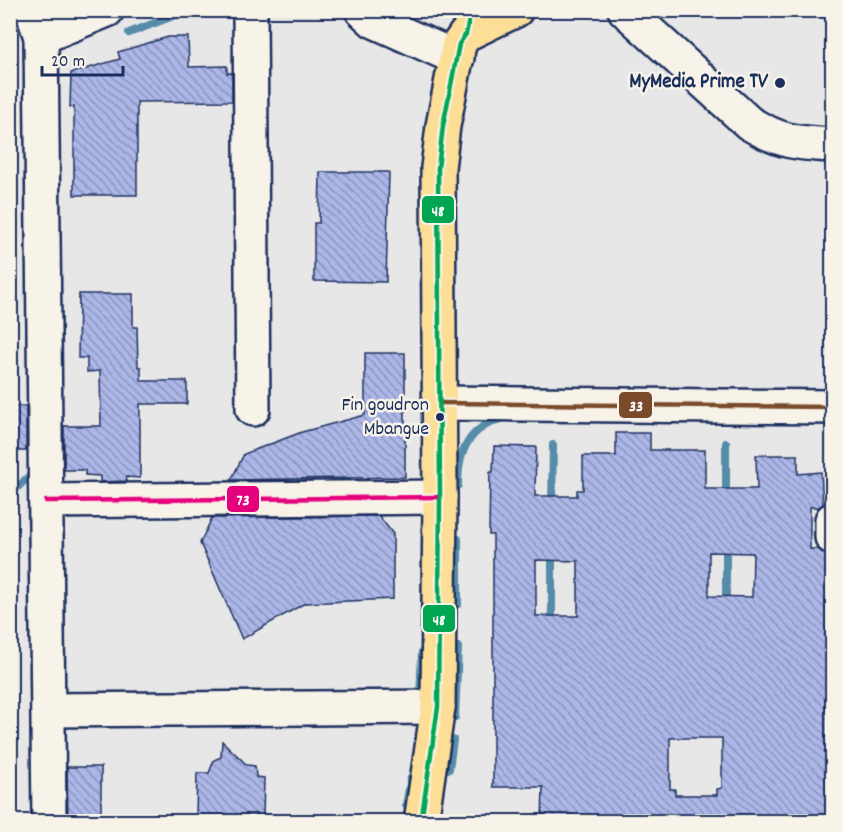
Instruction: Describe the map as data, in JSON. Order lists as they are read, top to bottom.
{
  "places": ["MyMedia Prime TV", "Fin goudron Mbangue"],
  "lines": ["transit line 48", "transit line 33", "transit line 73"],
  "scale_bar": "20 m"
}
